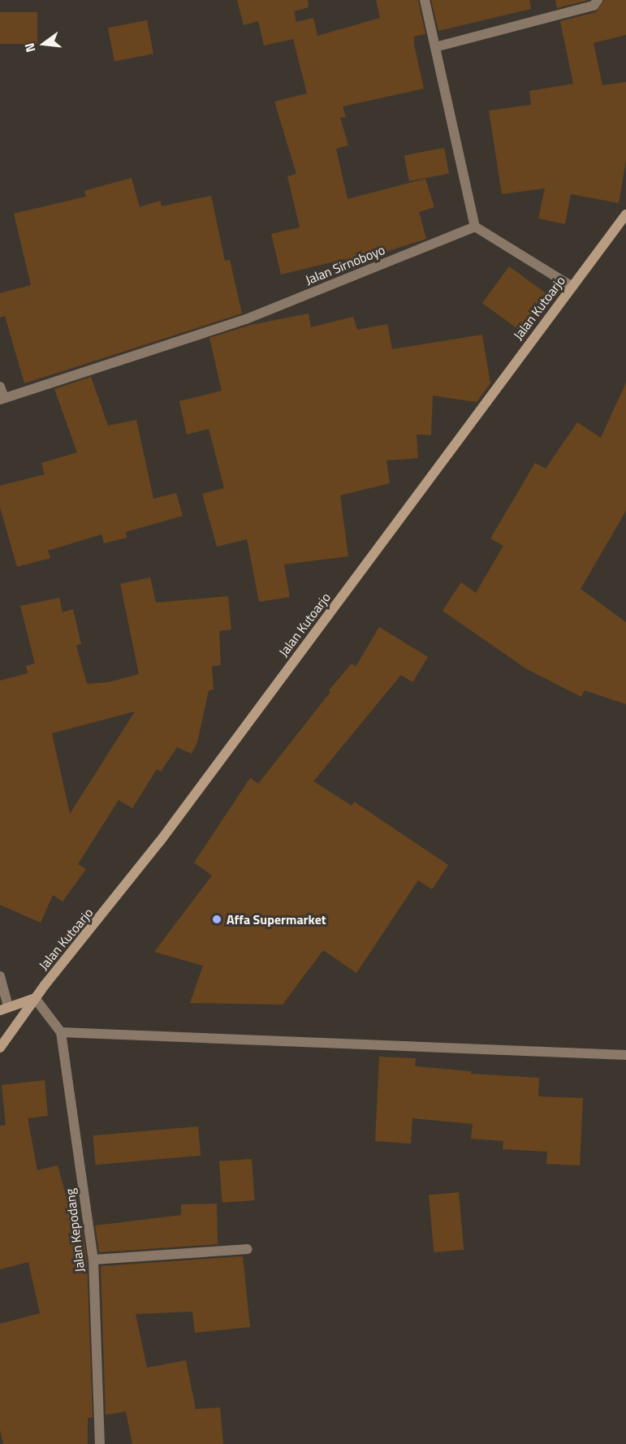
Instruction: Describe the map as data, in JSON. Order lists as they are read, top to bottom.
{
  "streets": {
    "main road": ["Jalan Kutoarjo"],
    "street": ["Jalan Sirnoboyo", "Jalan Kepodang"]
  },
  "crossings": [
    ["Jalan Kutoarjo", "Jalan Kepodang"]
  ],
  "places": ["Affa Supermarket"],
  "north": "left"
}
